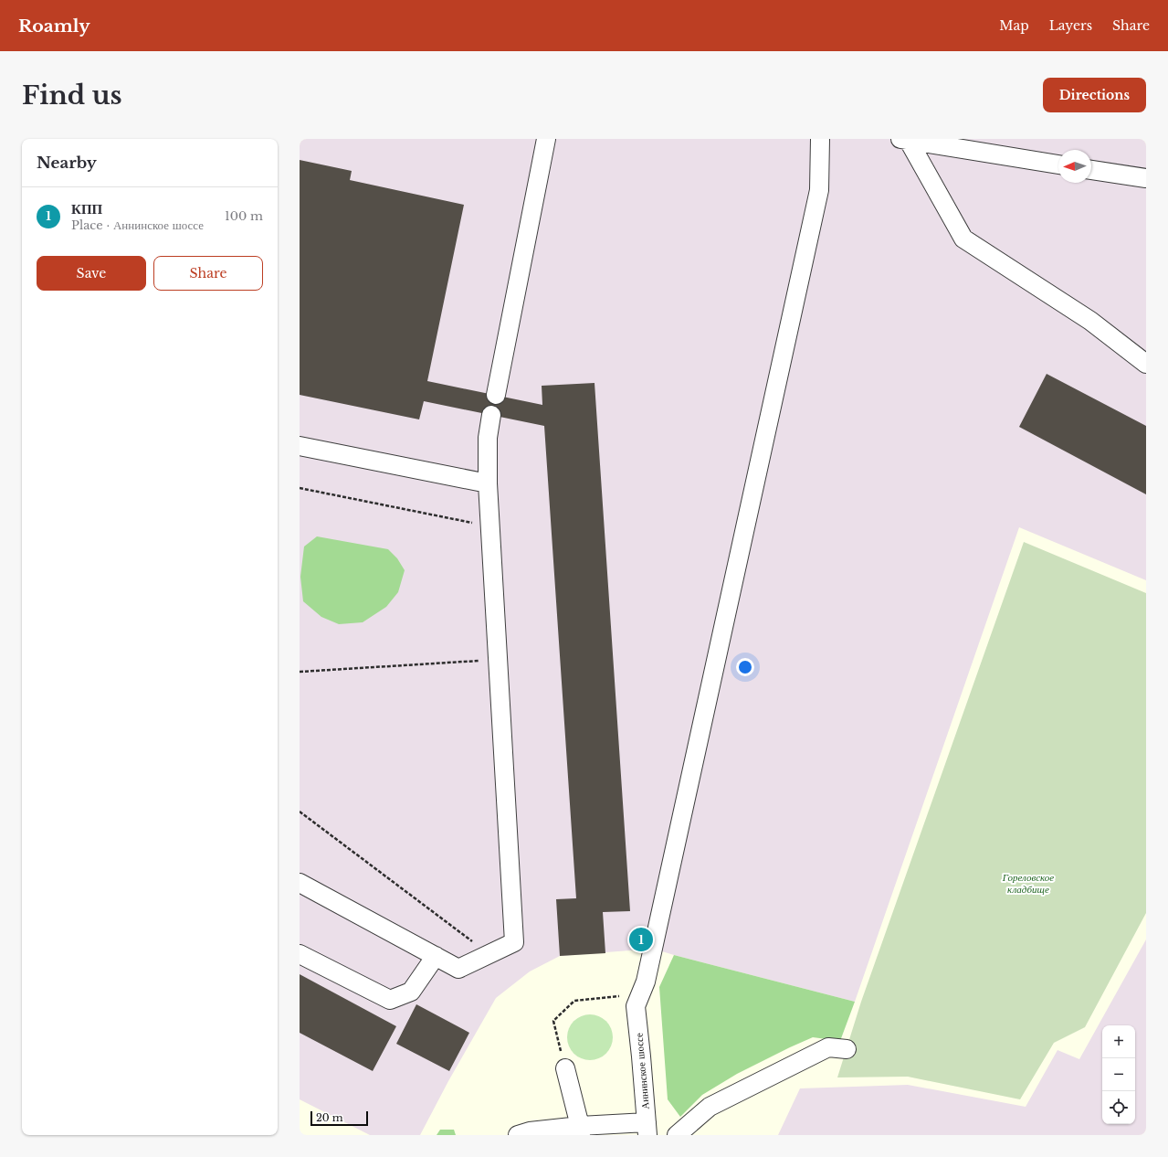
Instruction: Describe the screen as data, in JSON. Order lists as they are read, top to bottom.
{
  "streets": {
    "street": ["Аннинское шоссе"]
  },
  "parks": ["Гореловское кладбище"],
  "scale_bar": "20 m",
  "north": "left",
  "page": {
    "header": "Roamly",
    "nav": ["Map", "Layers", "Share"],
    "buttons": [
      "Directions",
      ["Save", "Share"]
    ],
    "title": "Find us",
    "heading": "Nearby",
    "list": [
      {
        "mark": "1",
        "name": "КПП",
        "note": "Place · Аннинское шоссе",
        "value": "100 m"
      }
    ],
    "pins": "1",
    "map_buttons": ["+", "−"],
    "scale": "20 m"
  }
}
